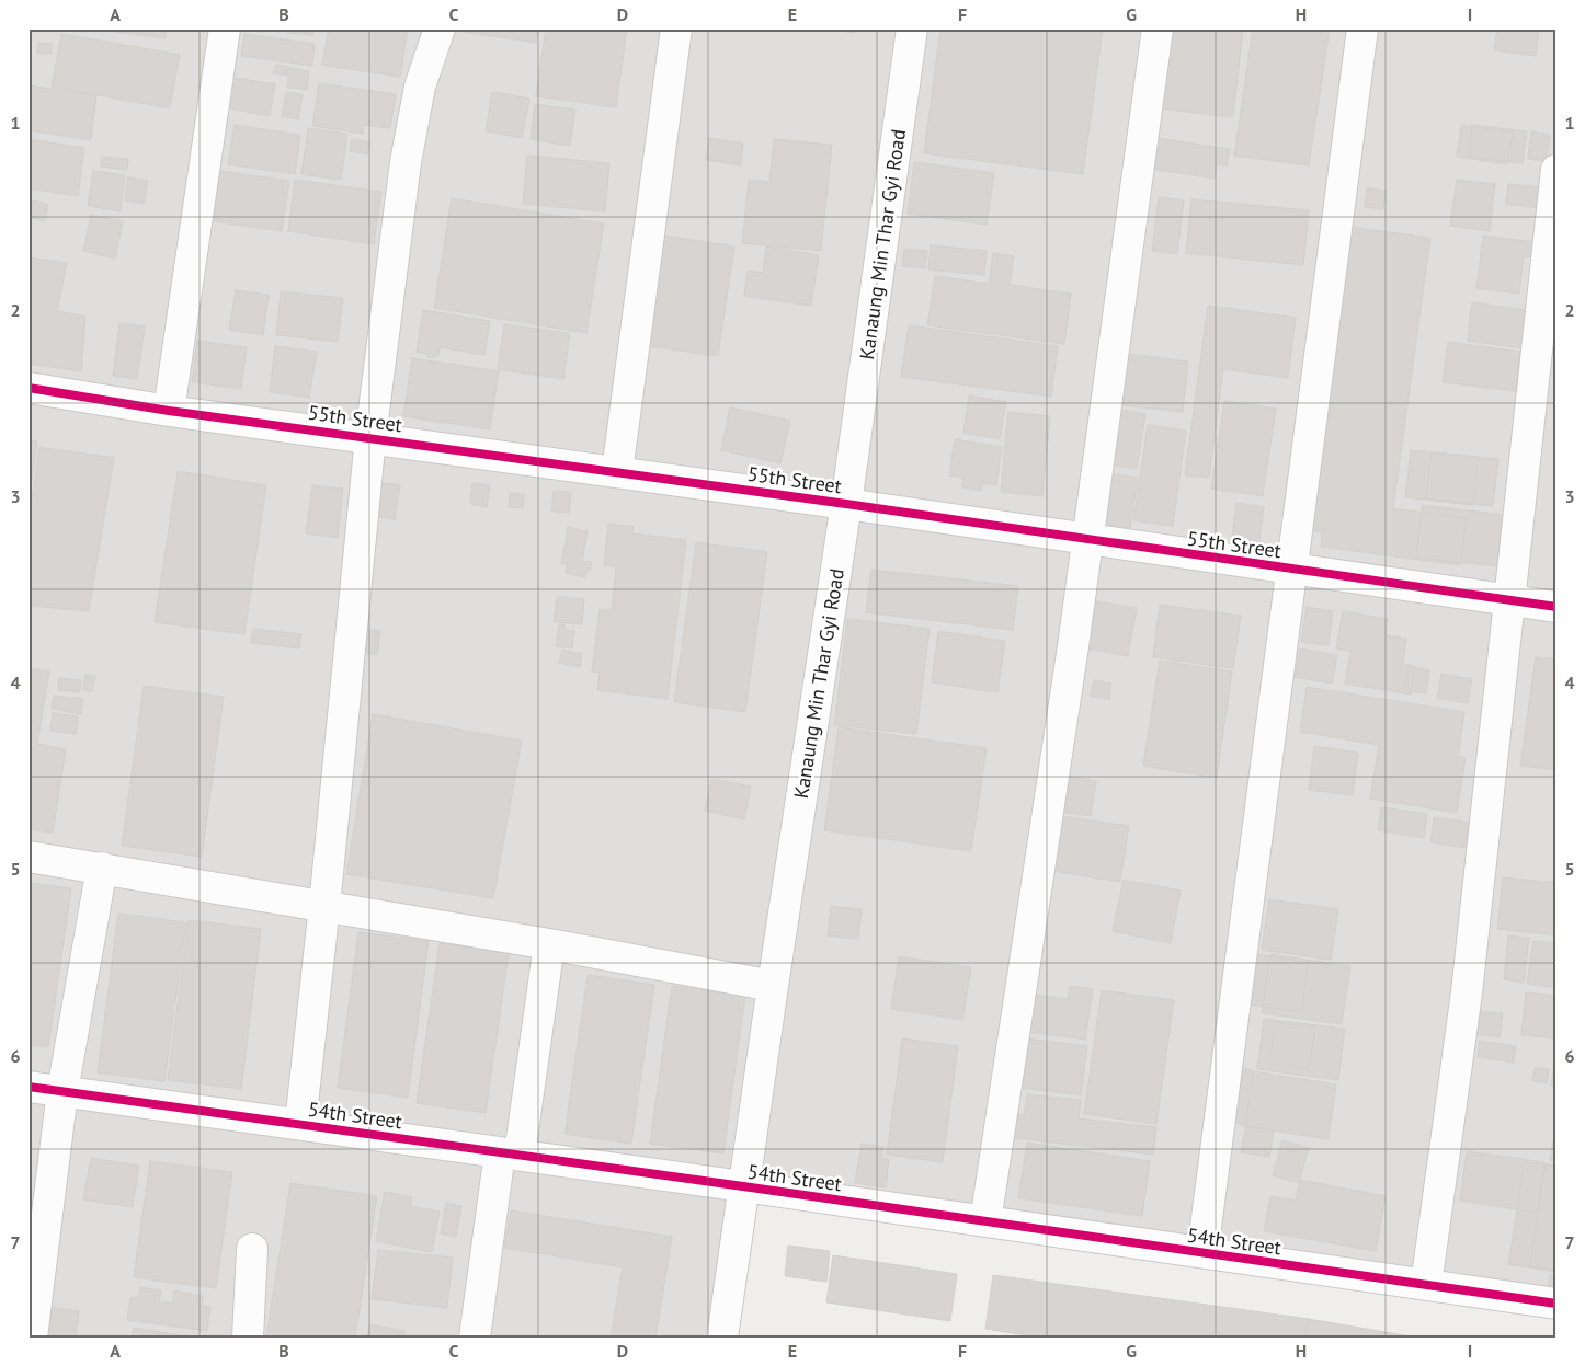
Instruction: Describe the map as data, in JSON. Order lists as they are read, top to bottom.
{
  "streets": {
    "street": ["Kanaung Min Thar Gyi Road", "55th Street", "54th Street"]
  },
  "crossings": [
    ["Kanaung Min Thar Gyi Road", "55th Street"],
    ["Kanaung Min Thar Gyi Road", "54th Street"]
  ],
  "grid": {
    "columns": [
      "A",
      "B",
      "C",
      "D",
      "E",
      "F",
      "G",
      "H",
      "I"
    ],
    "rows": [
      "1",
      "2",
      "3",
      "4",
      "5",
      "6",
      "7"
    ]
  }
}
